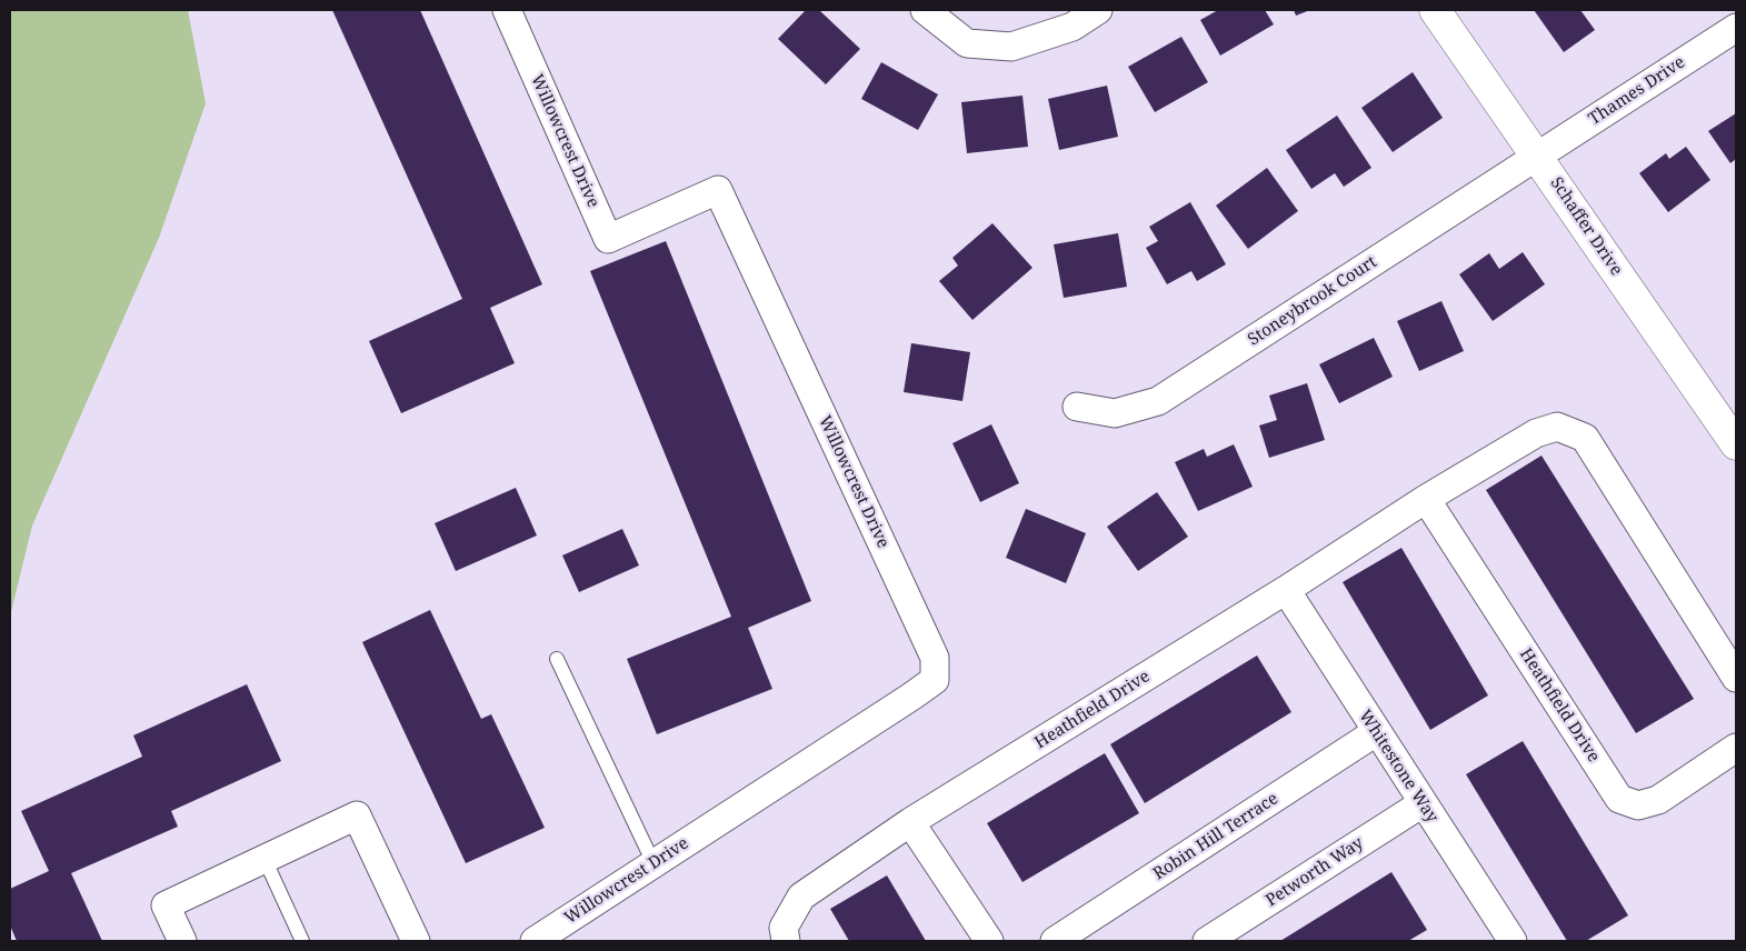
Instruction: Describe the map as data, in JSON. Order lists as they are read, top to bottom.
{
  "streets": {
    "street": [
      "Thames Drive",
      "Willowcrest Drive",
      "Schaffer Drive",
      "Stoneybrook Court",
      "Heathfield Drive",
      "Whitestone Way",
      "Robin Hill Terrace",
      "Petworth Way"
    ]
  },
  "crossings": [
    ["Thames Drive", "Schaffer Drive"],
    ["Thames Drive", "Stoneybrook Court"],
    ["Schaffer Drive", "Stoneybrook Court"],
    ["Heathfield Drive", "Whitestone Way"],
    ["Whitestone Way", "Robin Hill Terrace"],
    ["Whitestone Way", "Petworth Way"]
  ]
}
